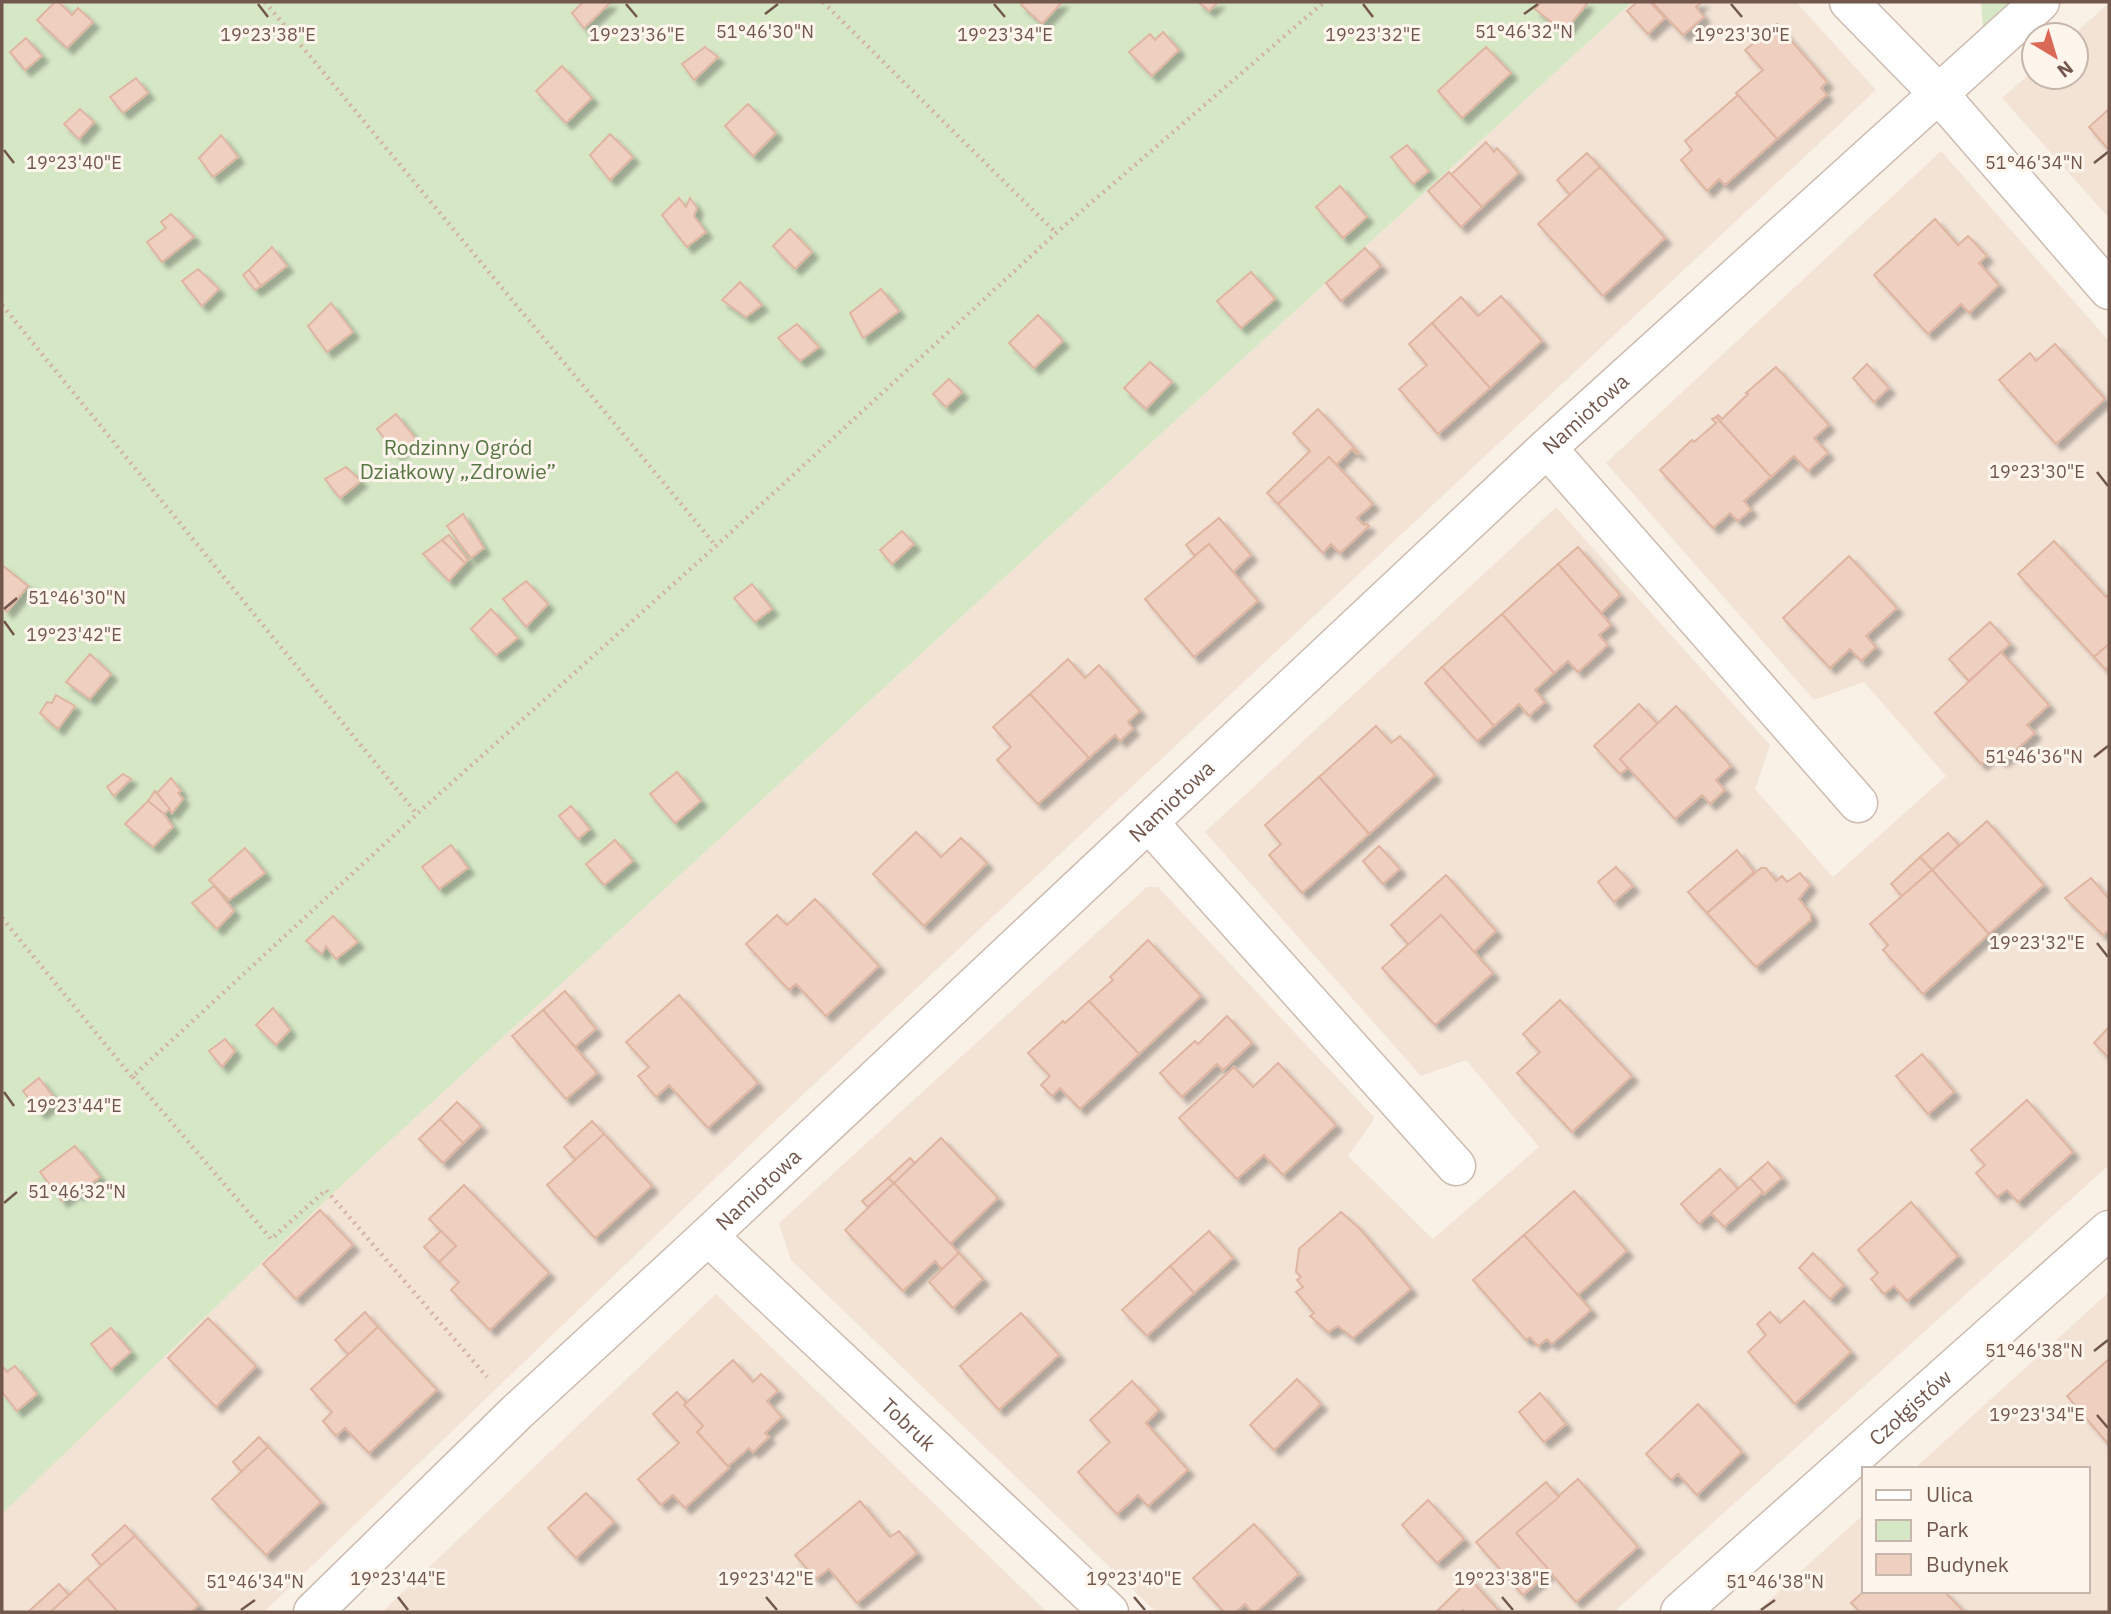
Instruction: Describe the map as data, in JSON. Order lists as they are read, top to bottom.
{
  "streets": {
    "street": ["Namiotowa", "Czołgistów", "Tobruk"]
  },
  "crossings": [
    ["Namiotowa", "Tobruk"]
  ],
  "parks": ["Rodzinny Ogród Działkowy „Zdrowie”"],
  "legend": ["Ulica", "Park", "Budynek"],
  "north": "bottom right",
  "coordinates": [
    "51°46'30\"N",
    "51°46'32\"N",
    "19°23'38\"E",
    "19°23'36\"E",
    "19°23'34\"E",
    "19°23'32\"E",
    "19°23'30\"E",
    "51°46'34\"N",
    "19°23'40\"E",
    "19°23'42\"E",
    "51°46'36\"N",
    "19°23'44\"E",
    "51°46'38\"N"
  ]
}
